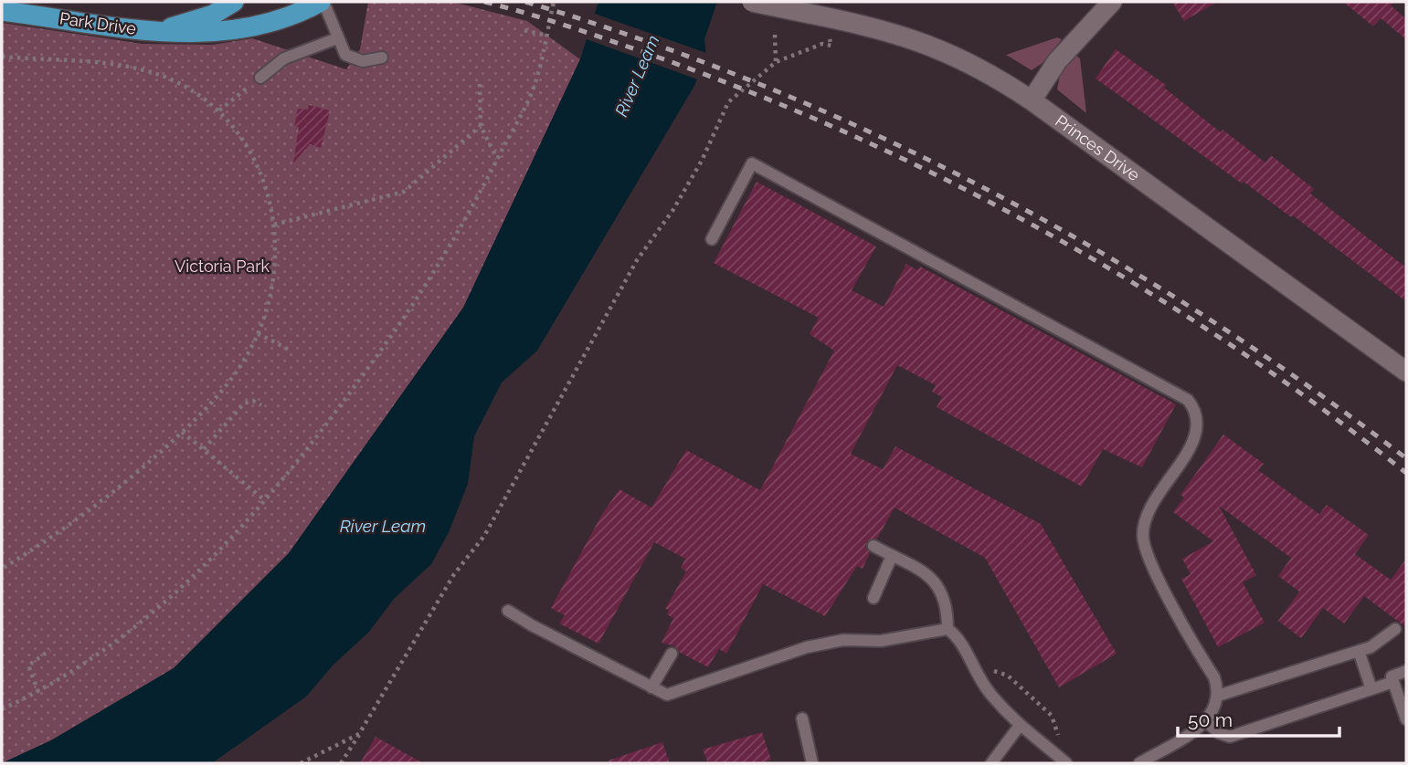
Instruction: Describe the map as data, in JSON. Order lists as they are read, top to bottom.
{
  "streets": {
    "highway": ["Park Drive"],
    "street": ["Princes Drive"]
  },
  "water": ["River Leam"],
  "parks": ["Victoria Park"],
  "scale_bar": "50 m"
}
